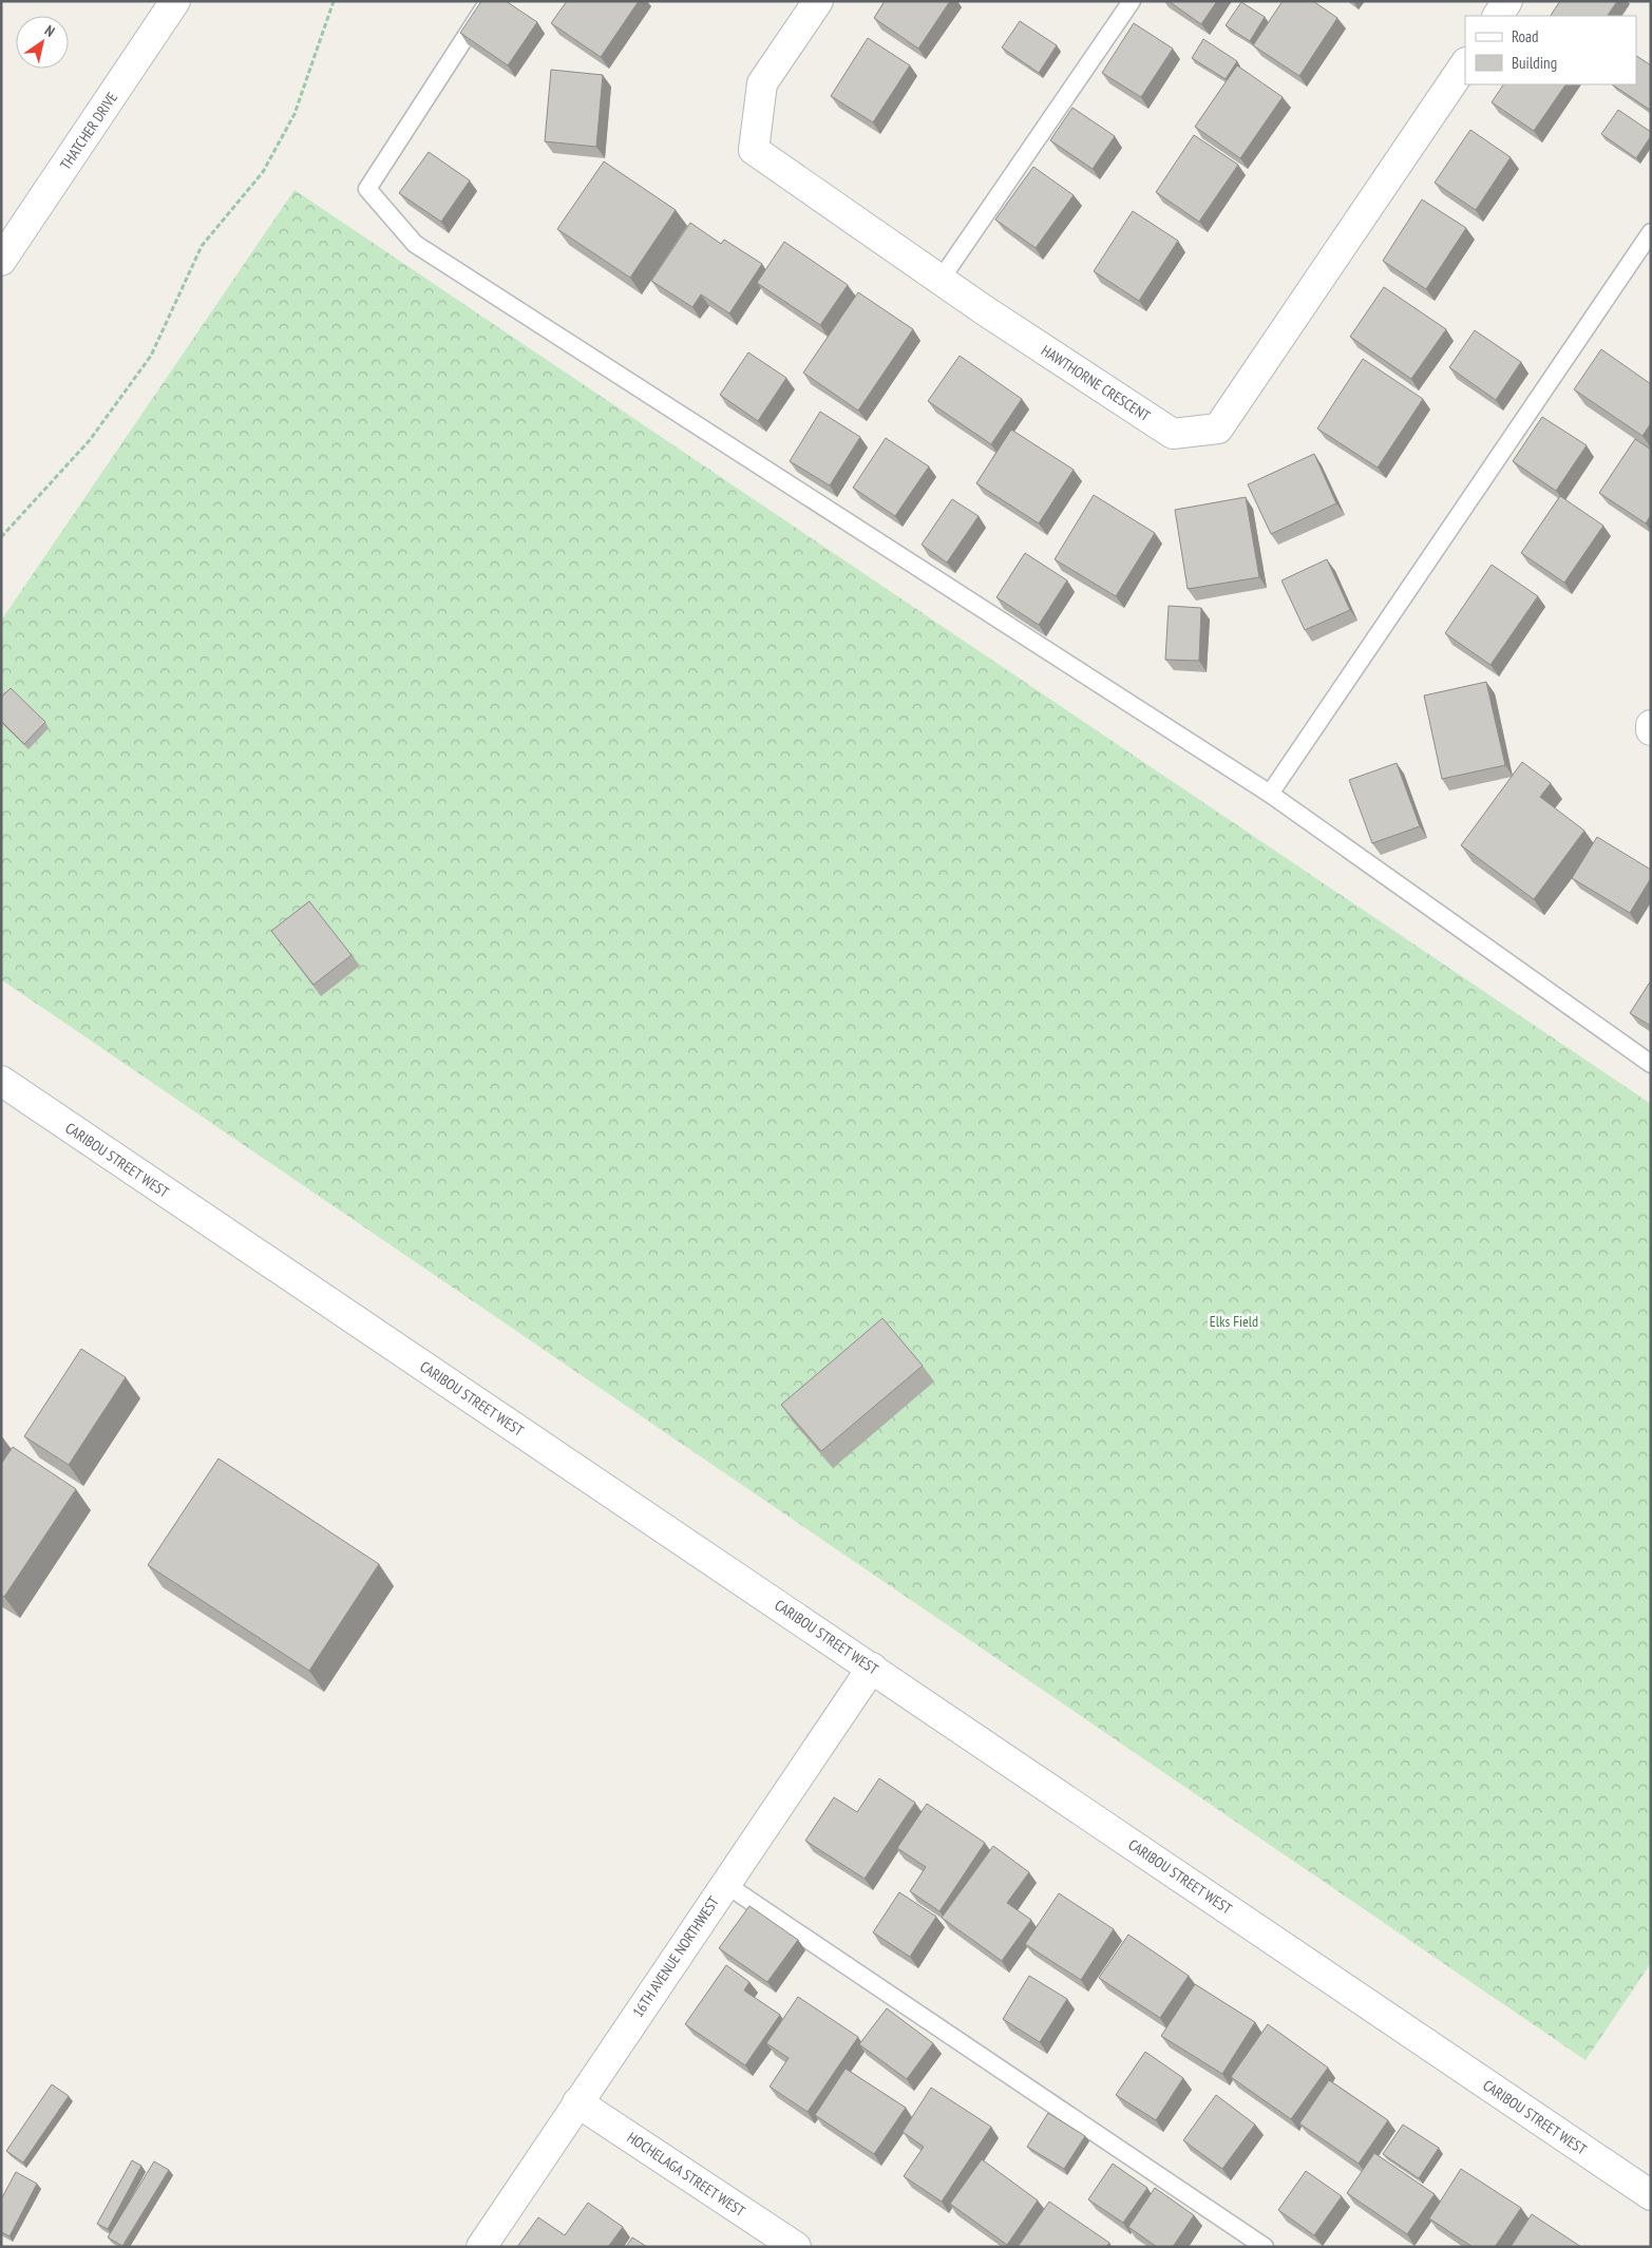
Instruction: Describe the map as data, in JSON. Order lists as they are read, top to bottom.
{
  "streets": {
    "street": [
      "THATCHER DRIVE",
      "HAWTHORNE CRESCENT",
      "CARIBOU STREET WEST",
      "16TH AVENUE NORTHWEST",
      "HOCHELAGA STREET WEST"
    ]
  },
  "crossings": [
    ["CARIBOU STREET WEST", "16TH AVENUE NORTHWEST"],
    ["16TH AVENUE NORTHWEST", "HOCHELAGA STREET WEST"]
  ],
  "parks": ["Elks Field"],
  "legend": ["Road", "Building"],
  "north": "top right"
}
